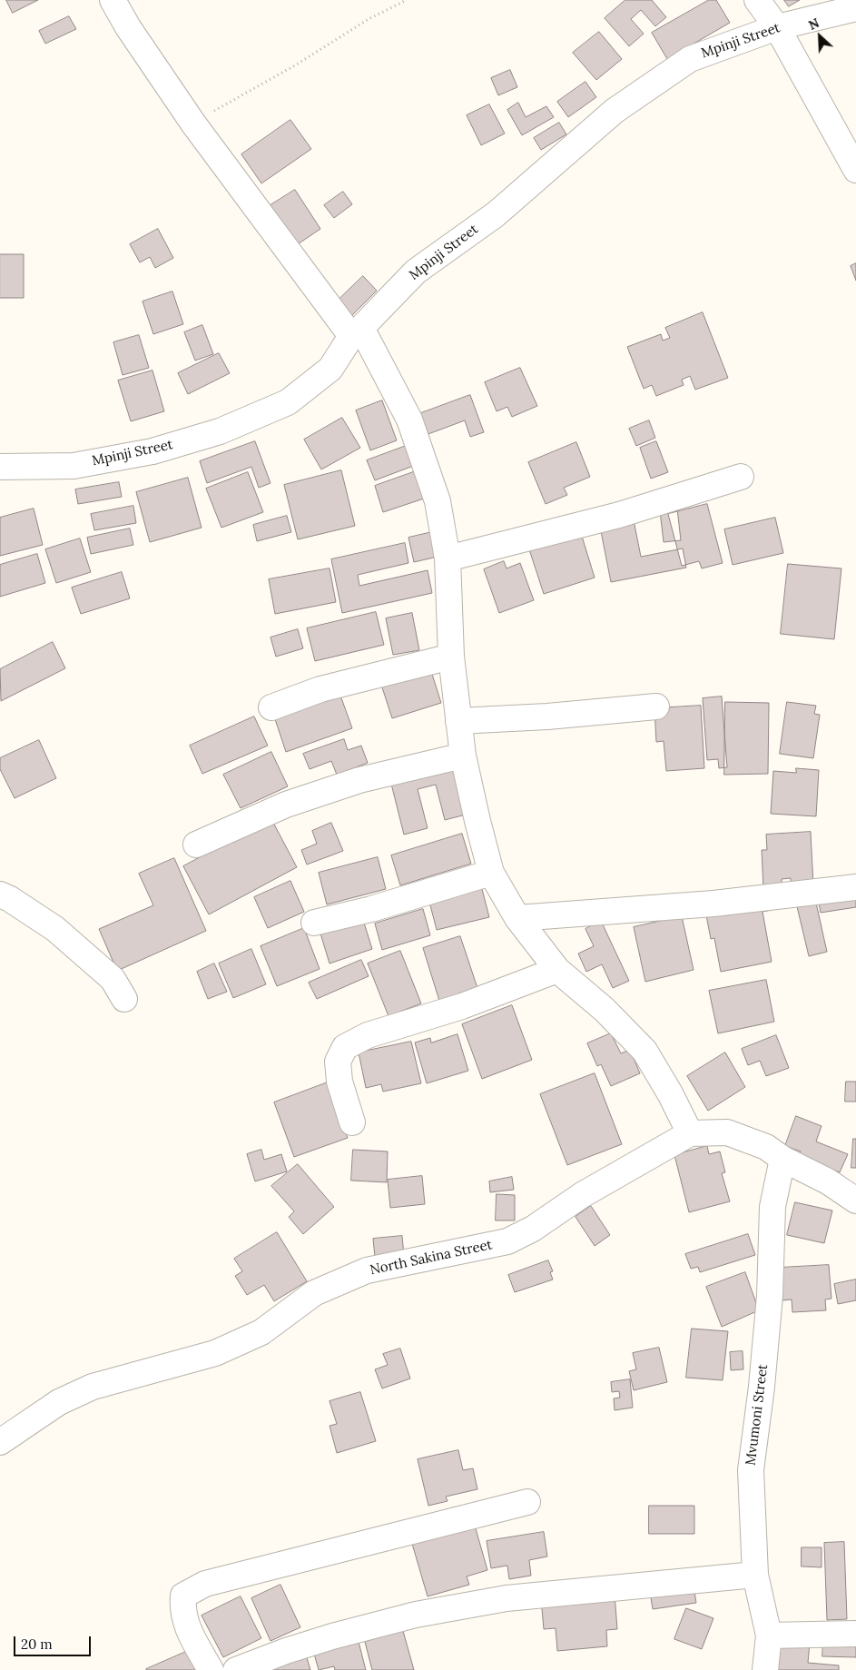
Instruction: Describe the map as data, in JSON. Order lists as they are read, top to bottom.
{
  "streets": {
    "street": ["Mpinji Street", "North Sakina Street", "Mvumoni Street"]
  },
  "crossings": [
    ["North Sakina Street", "Mvumoni Street"]
  ],
  "scale_bar": "20 m",
  "north": "top left"
}
